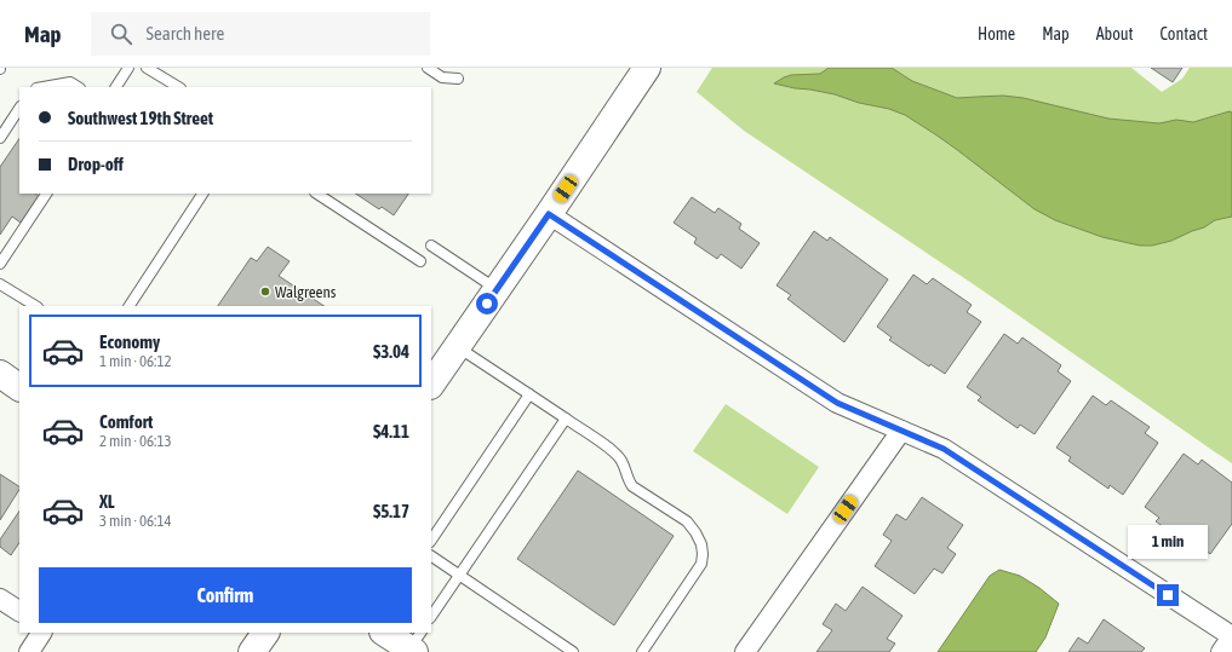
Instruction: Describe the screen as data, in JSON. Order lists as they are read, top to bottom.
{
  "places": ["Walgreens"],
  "page": {
    "header": "Map",
    "search": "Search here",
    "nav": [
      "Home",
      "Map",
      "About",
      "Contact"
    ],
    "banner": ["Southwest 19th Street", "Drop-off"],
    "list": [
      {
        "name": "Economy",
        "note": "1 min · 06:12",
        "value": "$3.04"
      },
      {
        "name": "Comfort",
        "note": "2 min · 06:13",
        "value": "$4.11"
      },
      {
        "name": "XL",
        "note": "3 min · 06:14",
        "value": "$5.17"
      }
    ],
    "bubble": "1 min",
    "buttons": "Confirm"
  }
}
